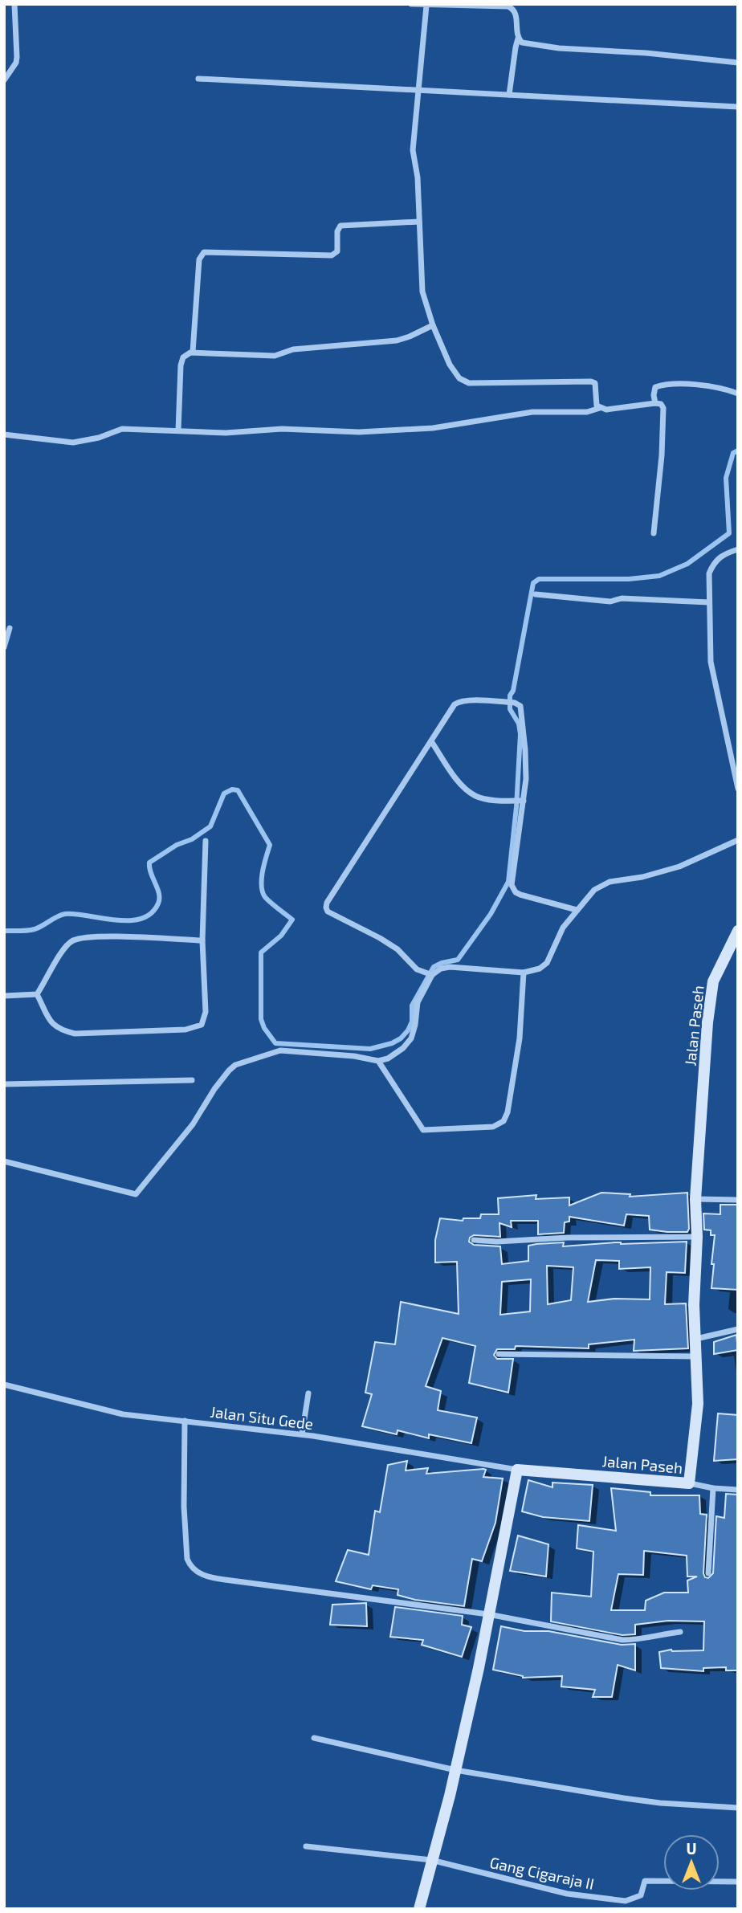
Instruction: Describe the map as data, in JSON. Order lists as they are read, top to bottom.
{
  "streets": {
    "street": ["Jalan Paseh", "Jalan Situ Gede", "Gang Cigaraja II"]
  },
  "crossings": [
    ["Jalan Paseh", "Jalan Situ Gede"]
  ],
  "north": "top"
}
